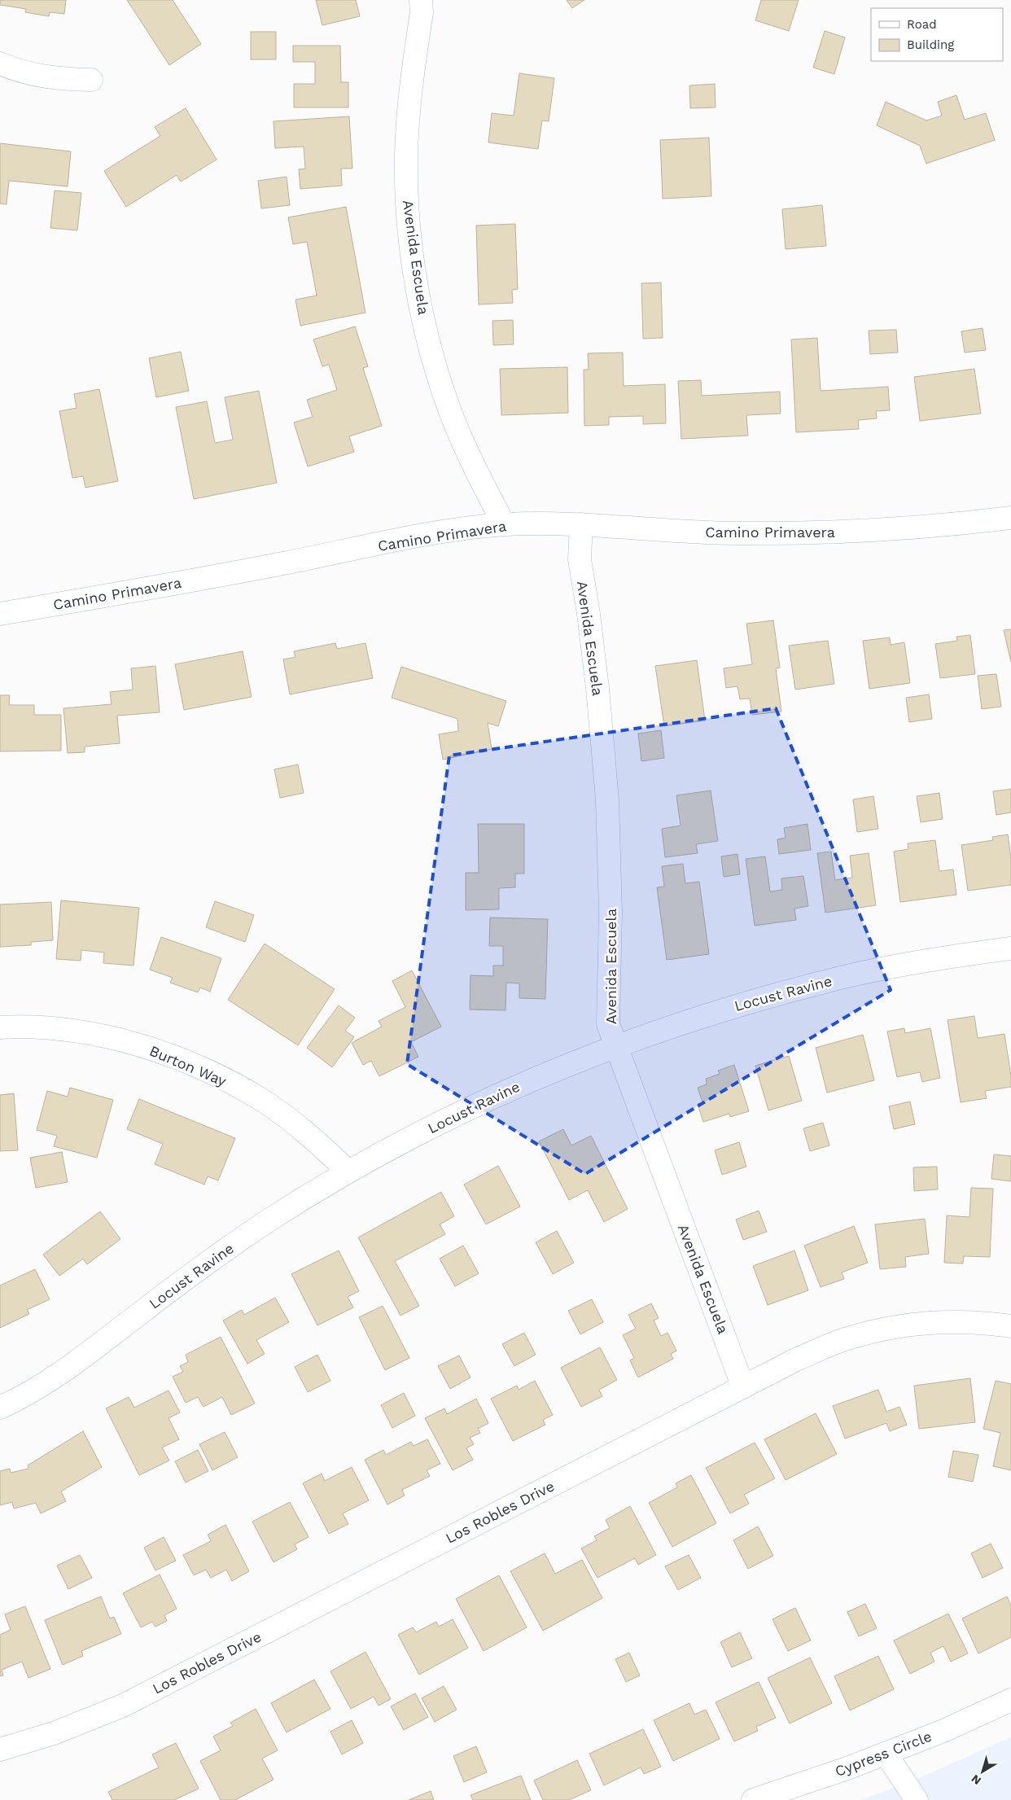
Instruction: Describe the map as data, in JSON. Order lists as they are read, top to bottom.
{
  "streets": {
    "street": [
      "Avenida Escuela",
      "Camino Primavera",
      "Locust Ravine",
      "Burton Way",
      "Los Robles Drive",
      "Cypress Circle"
    ]
  },
  "crossings": [
    ["Avenida Escuela", "Camino Primavera"],
    ["Avenida Escuela", "Locust Ravine"],
    ["Avenida Escuela", "Los Robles Drive"],
    ["Locust Ravine", "Burton Way"]
  ],
  "legend": ["Road", "Building"],
  "north": "bottom left"
}
